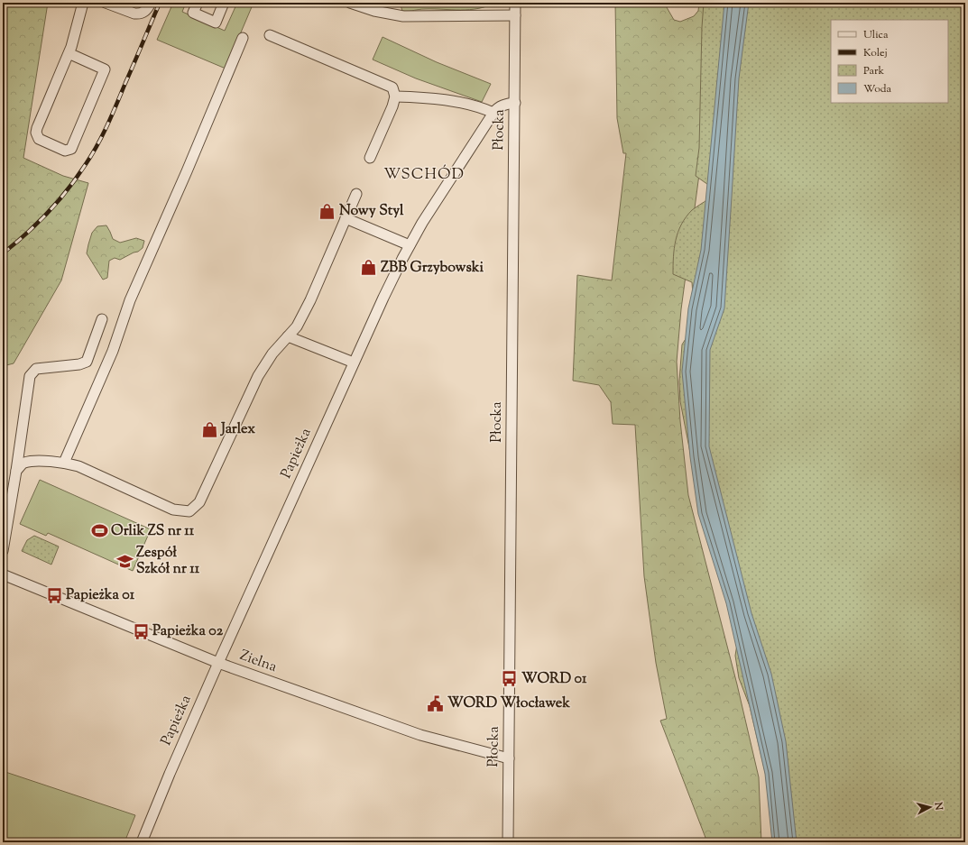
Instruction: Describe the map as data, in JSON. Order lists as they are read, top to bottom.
{
  "streets": {
    "street": ["Płocka", "Papieżka", "Zielna"]
  },
  "crossings": [
    ["Płocka", "Papieżka"],
    ["Płocka", "Zielna"],
    ["Papieżka", "Zielna"]
  ],
  "districts": ["WSCHÓD"],
  "places": {
    "shop": ["Nowy Styl", "ZBB Grzybowski", "Jarlex"],
    "sports": ["Orlik ZS nr 11"],
    "school or university": ["Zespół Szkół nr 11"],
    "bus stop": ["Papieżka 01", "Papieżka 02", "WORD 01"],
    "public building": ["WORD Włocławek"]
  },
  "legend": [
    "Ulica",
    "Kolej",
    "Park",
    "Woda"
  ],
  "north": "right"
}
